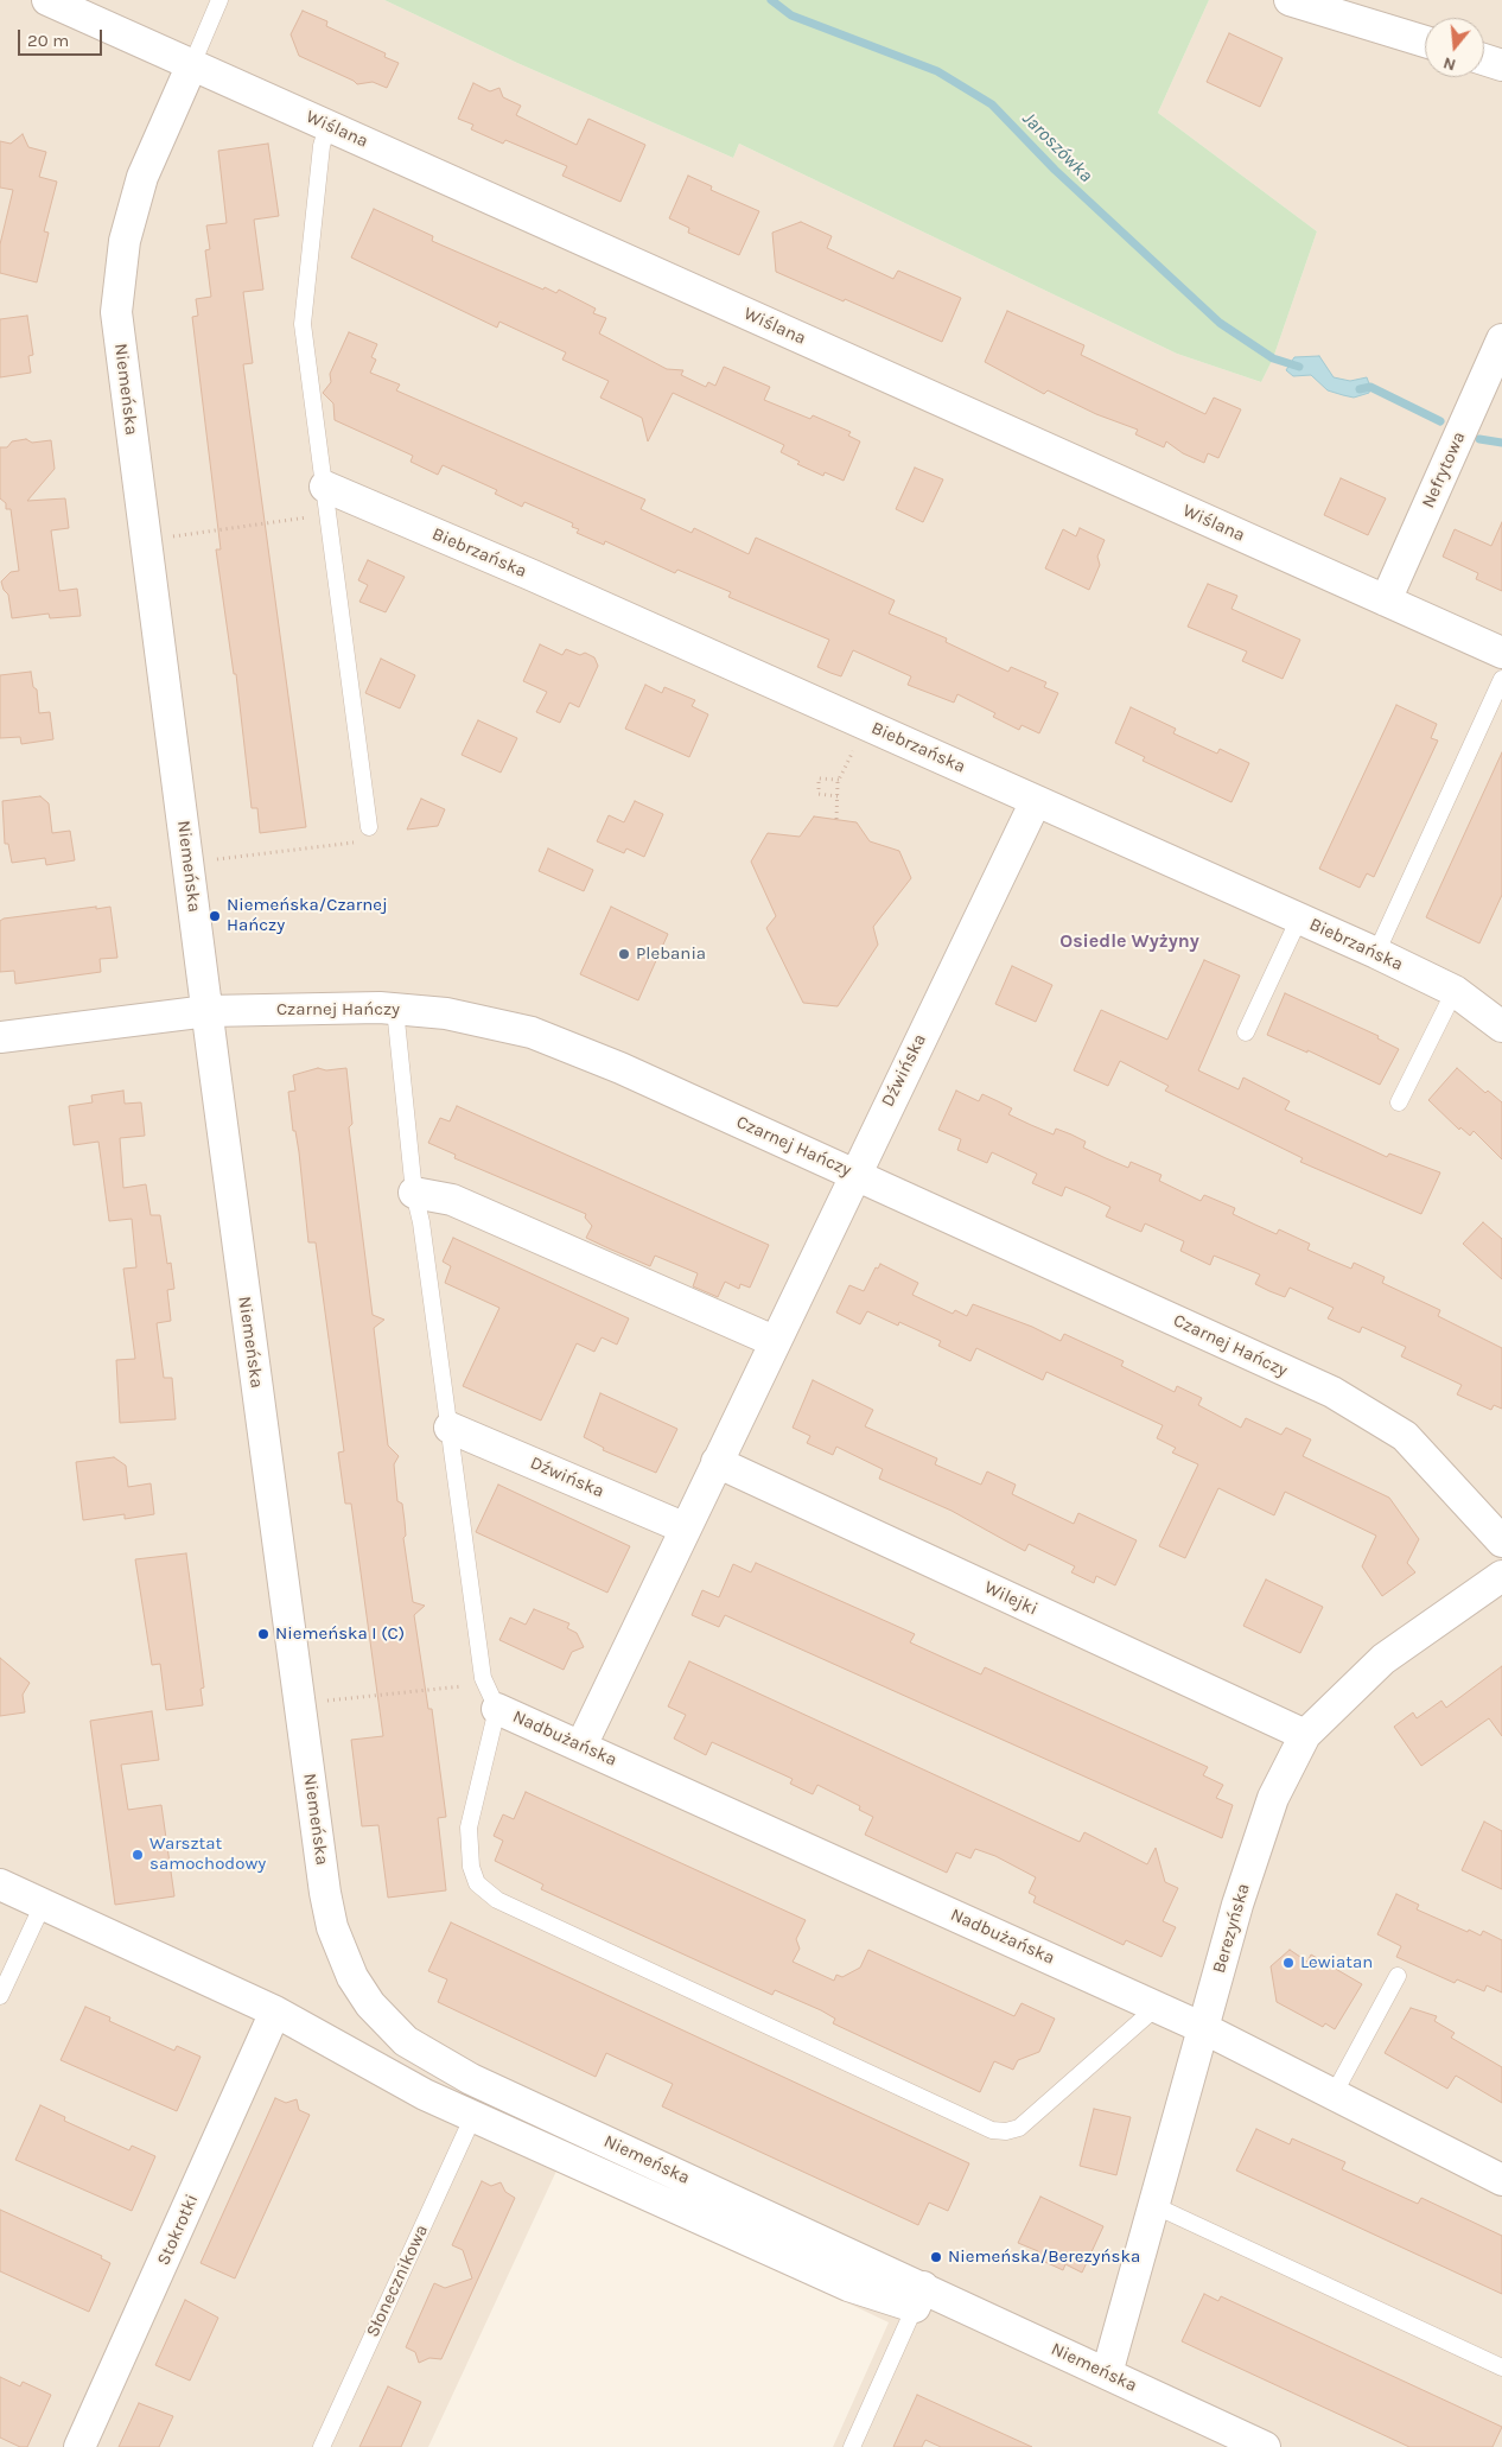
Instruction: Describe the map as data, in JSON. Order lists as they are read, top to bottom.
{
  "streets": {
    "street": [
      "Wiślana",
      "Niemeńska",
      "Nefrytowa",
      "Biebrzańska",
      "Czarnej Hańczy",
      "Dźwińska",
      "Wilejki",
      "Nadbużańska",
      "Berezyńska",
      "Stokrotki"
    ],
    "lane": ["Słonecznikowa"]
  },
  "crossings": [
    ["Wiślana", "Niemeńska"],
    ["Wiślana", "Nefrytowa"],
    ["Niemeńska", "Czarnej Hańczy"],
    ["Niemeńska", "Berezyńska"],
    ["Niemeńska", "Stokrotki"],
    ["Niemeńska", "Słonecznikowa"],
    ["Biebrzańska", "Dźwińska"],
    ["Czarnej Hańczy", "Dźwińska"],
    ["Dźwińska", "Wilejki"],
    ["Dźwińska", "Nadbużańska"],
    ["Wilejki", "Berezyńska"],
    ["Nadbużańska", "Berezyńska"]
  ],
  "districts": ["Osiedle Wyżyny"],
  "water": ["Jaroszówka"],
  "places": [
    "Niemeńska/Czarnej Hańczy",
    "Plebania",
    "Niemeńska I (C)",
    "Warsztat samochodowy",
    "Lewiatan",
    "Niemeńska/Berezyńska"
  ],
  "scale_bar": "20 m",
  "north": "bottom"
}
